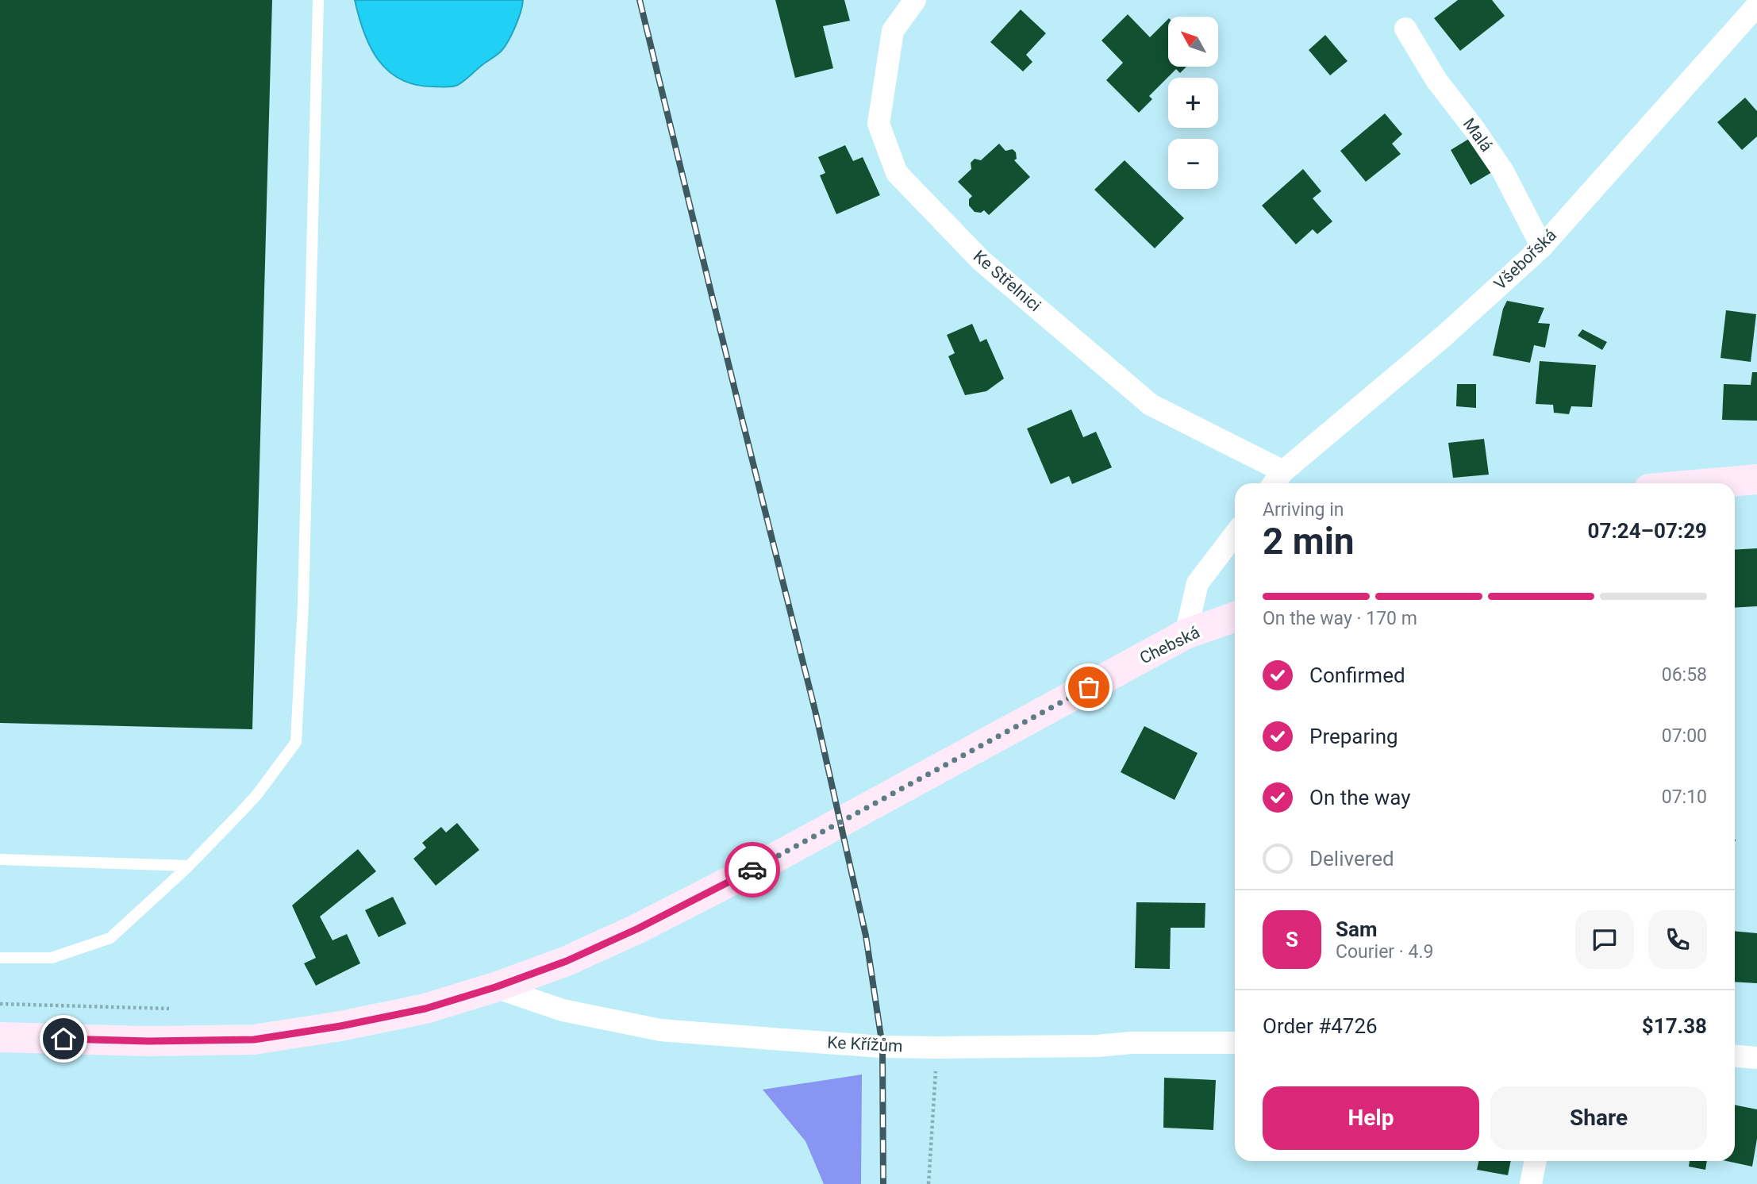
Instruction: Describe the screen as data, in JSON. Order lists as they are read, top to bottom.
{
  "streets": {
    "street": [
      "Malá",
      "Všebořská",
      "Ke Střelnici",
      "Chebská",
      "Ke Křížům"
    ]
  },
  "crossings": [
    ["Malá", "Všebořská"],
    ["Všebořská", "Ke Střelnici"],
    ["Chebská", "Ke Křížům"]
  ],
  "north": "top left",
  "page": {
    "map_buttons": ["+", "−"],
    "heading": ["2 min", "Arriving in", "07:24–07:29"],
    "panel": [
      "Sam",
      "Courier · 4.9",
      "Order #4726",
      "$17.38"
    ],
    "bar": "On the way · 170 m",
    "list": [
      ["Confirmed", "06:58"],
      ["Preparing", "07:00"],
      ["On the way", "07:10"],
      "Delivered"
    ],
    "round": "S",
    "buttons": ["Help", "Share"]
  }
}
